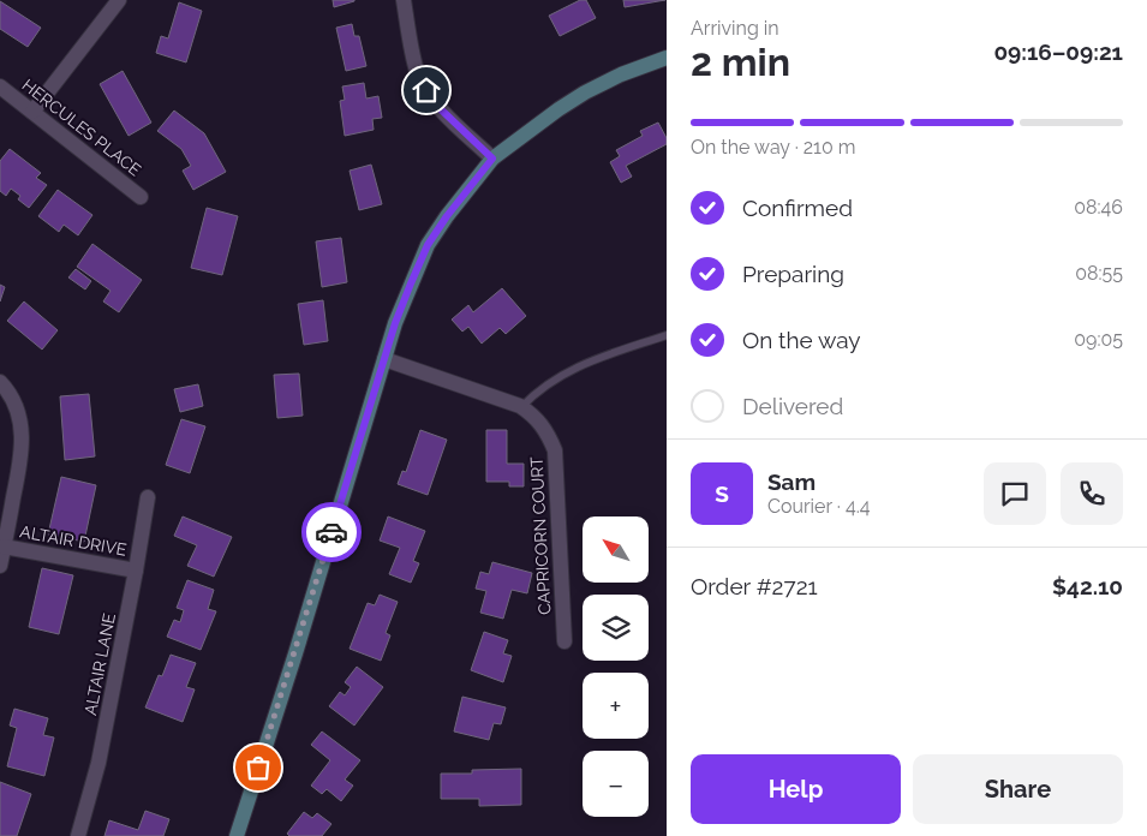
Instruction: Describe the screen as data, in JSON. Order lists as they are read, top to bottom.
{
  "streets": {
    "street": [
      "HERCULES PLACE",
      "CAPRICORN COURT",
      "ALTAIR DRIVE",
      "ALTAIR LANE"
    ]
  },
  "crossings": [
    ["ALTAIR DRIVE", "ALTAIR LANE"]
  ],
  "north": "top left",
  "page": {
    "heading": ["2 min", "Arriving in", "09:16–09:21"],
    "panel": [
      "Sam",
      "Courier · 4.4",
      "Order #2721",
      "$42.10"
    ],
    "bar": "On the way · 210 m",
    "list": [
      ["Confirmed", "08:46"],
      ["Preparing", "08:55"],
      ["On the way", "09:05"],
      "Delivered"
    ],
    "round": "S",
    "map_buttons": ["+", "−"],
    "buttons": ["Help", "Share"]
  }
}
